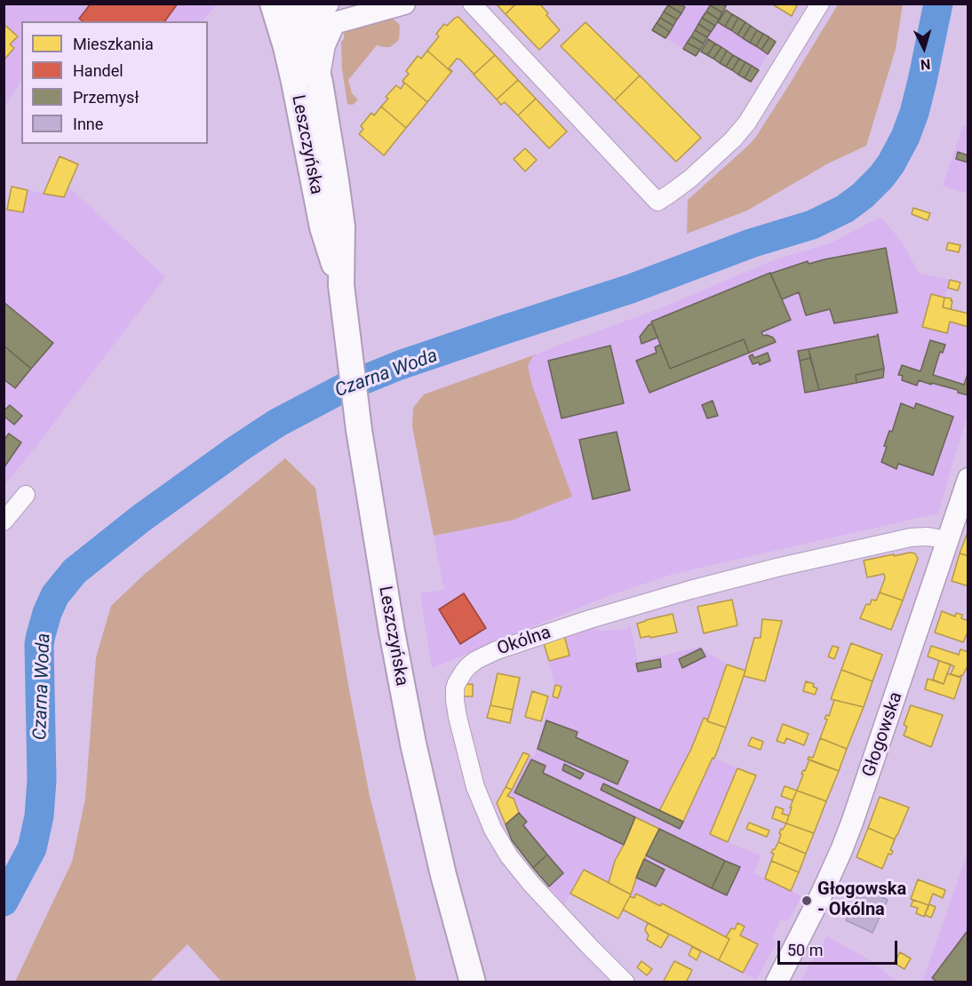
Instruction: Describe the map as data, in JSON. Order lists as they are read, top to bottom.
{
  "streets": {
    "main road": ["Leszczyńska"],
    "street": ["Okólna", "Głogowska"]
  },
  "crossings": [
    ["Okólna", "Głogowska"]
  ],
  "water": ["Czarna Woda"],
  "places": ["Głogowska - Okólna"],
  "legend": [
    "Mieszkania",
    "Handel",
    "Przemysł",
    "Inne"
  ],
  "scale_bar": "50 m",
  "north": "bottom"
}
